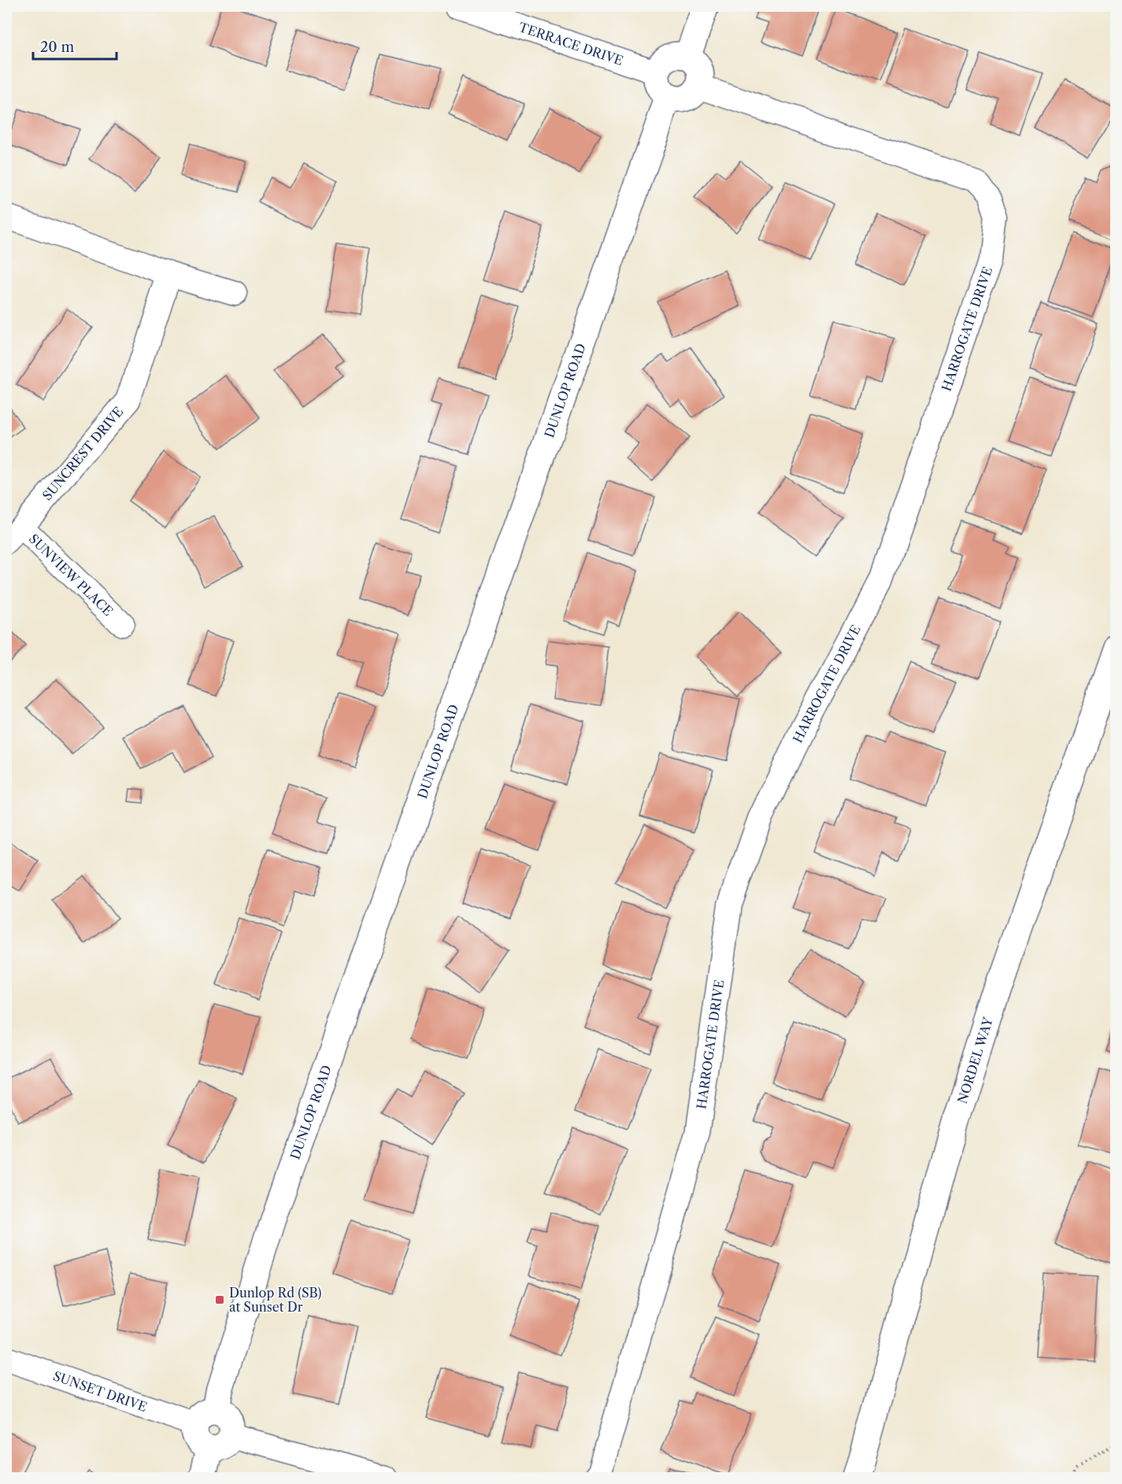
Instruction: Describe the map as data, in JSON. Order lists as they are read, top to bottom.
{
  "streets": {
    "street": [
      "TERRACE DRIVE",
      "HARROGATE DRIVE",
      "DUNLOP ROAD",
      "SUNCREST DRIVE",
      "SUNVIEW PLACE",
      "NORDEL WAY",
      "SUNSET DRIVE"
    ]
  },
  "crossings": [
    ["TERRACE DRIVE", "HARROGATE DRIVE"],
    ["TERRACE DRIVE", "DUNLOP ROAD"],
    ["HARROGATE DRIVE", "DUNLOP ROAD"],
    ["DUNLOP ROAD", "SUNSET DRIVE"],
    ["SUNCREST DRIVE", "SUNVIEW PLACE"]
  ],
  "places": {
    "transit": ["Dunlop Rd (SB) at Sunset Dr"]
  },
  "scale_bar": "20 m"
}
